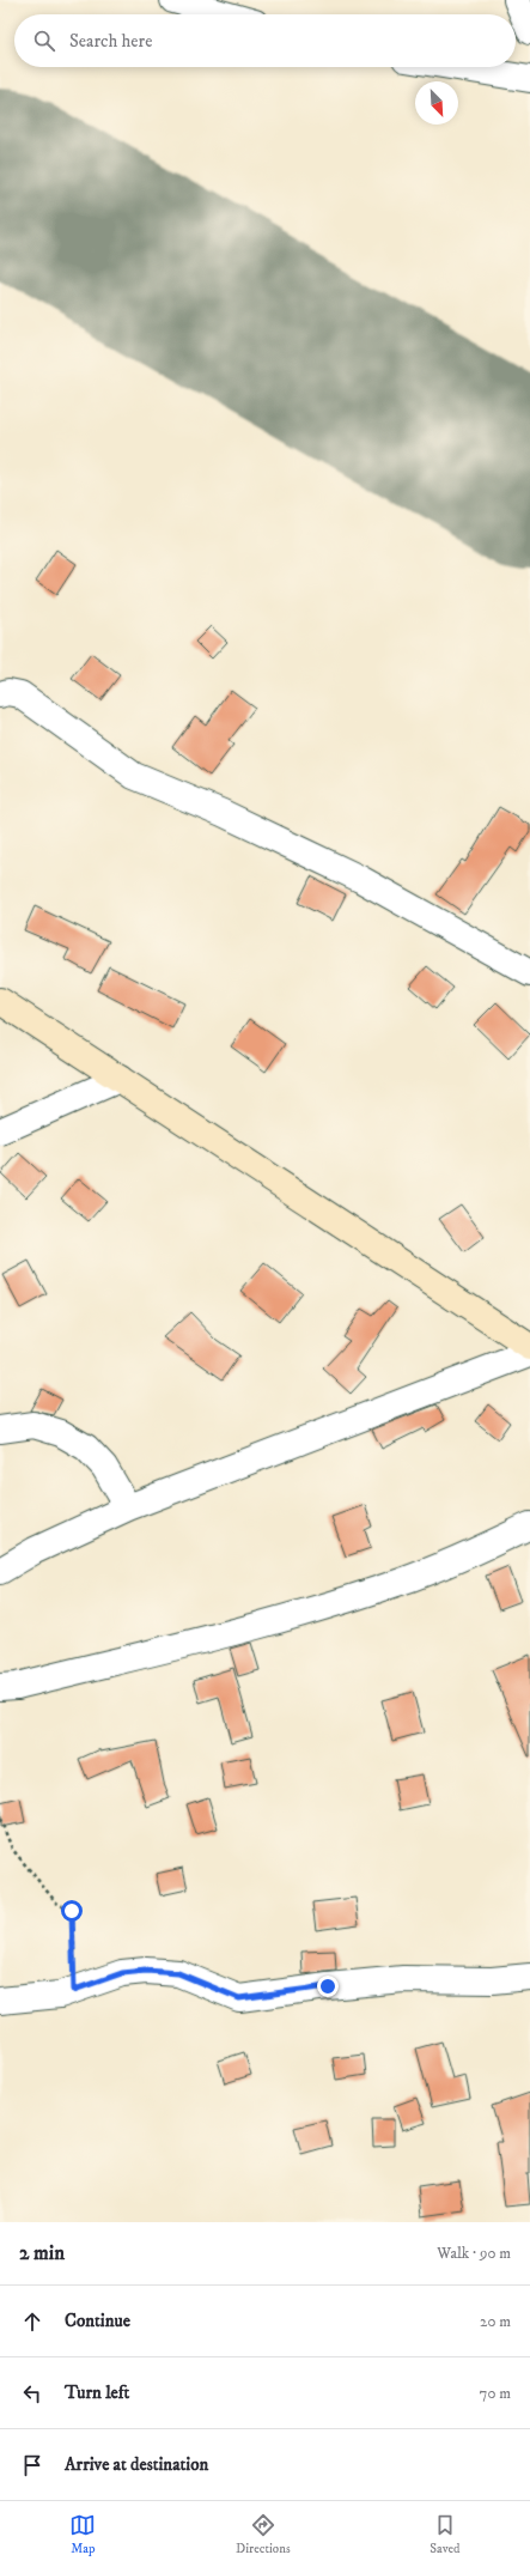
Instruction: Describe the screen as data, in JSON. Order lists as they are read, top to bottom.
{
  "north": "bottom right",
  "page": {
    "search": "Search here",
    "heading": ["2 min", "Walk · 90 m"],
    "list": [
      ["Continue", "20 m"],
      ["Turn left", "70 m"],
      "Arrive at destination"
    ],
    "nav": ["Map", "Directions", "Saved"]
  }
}
